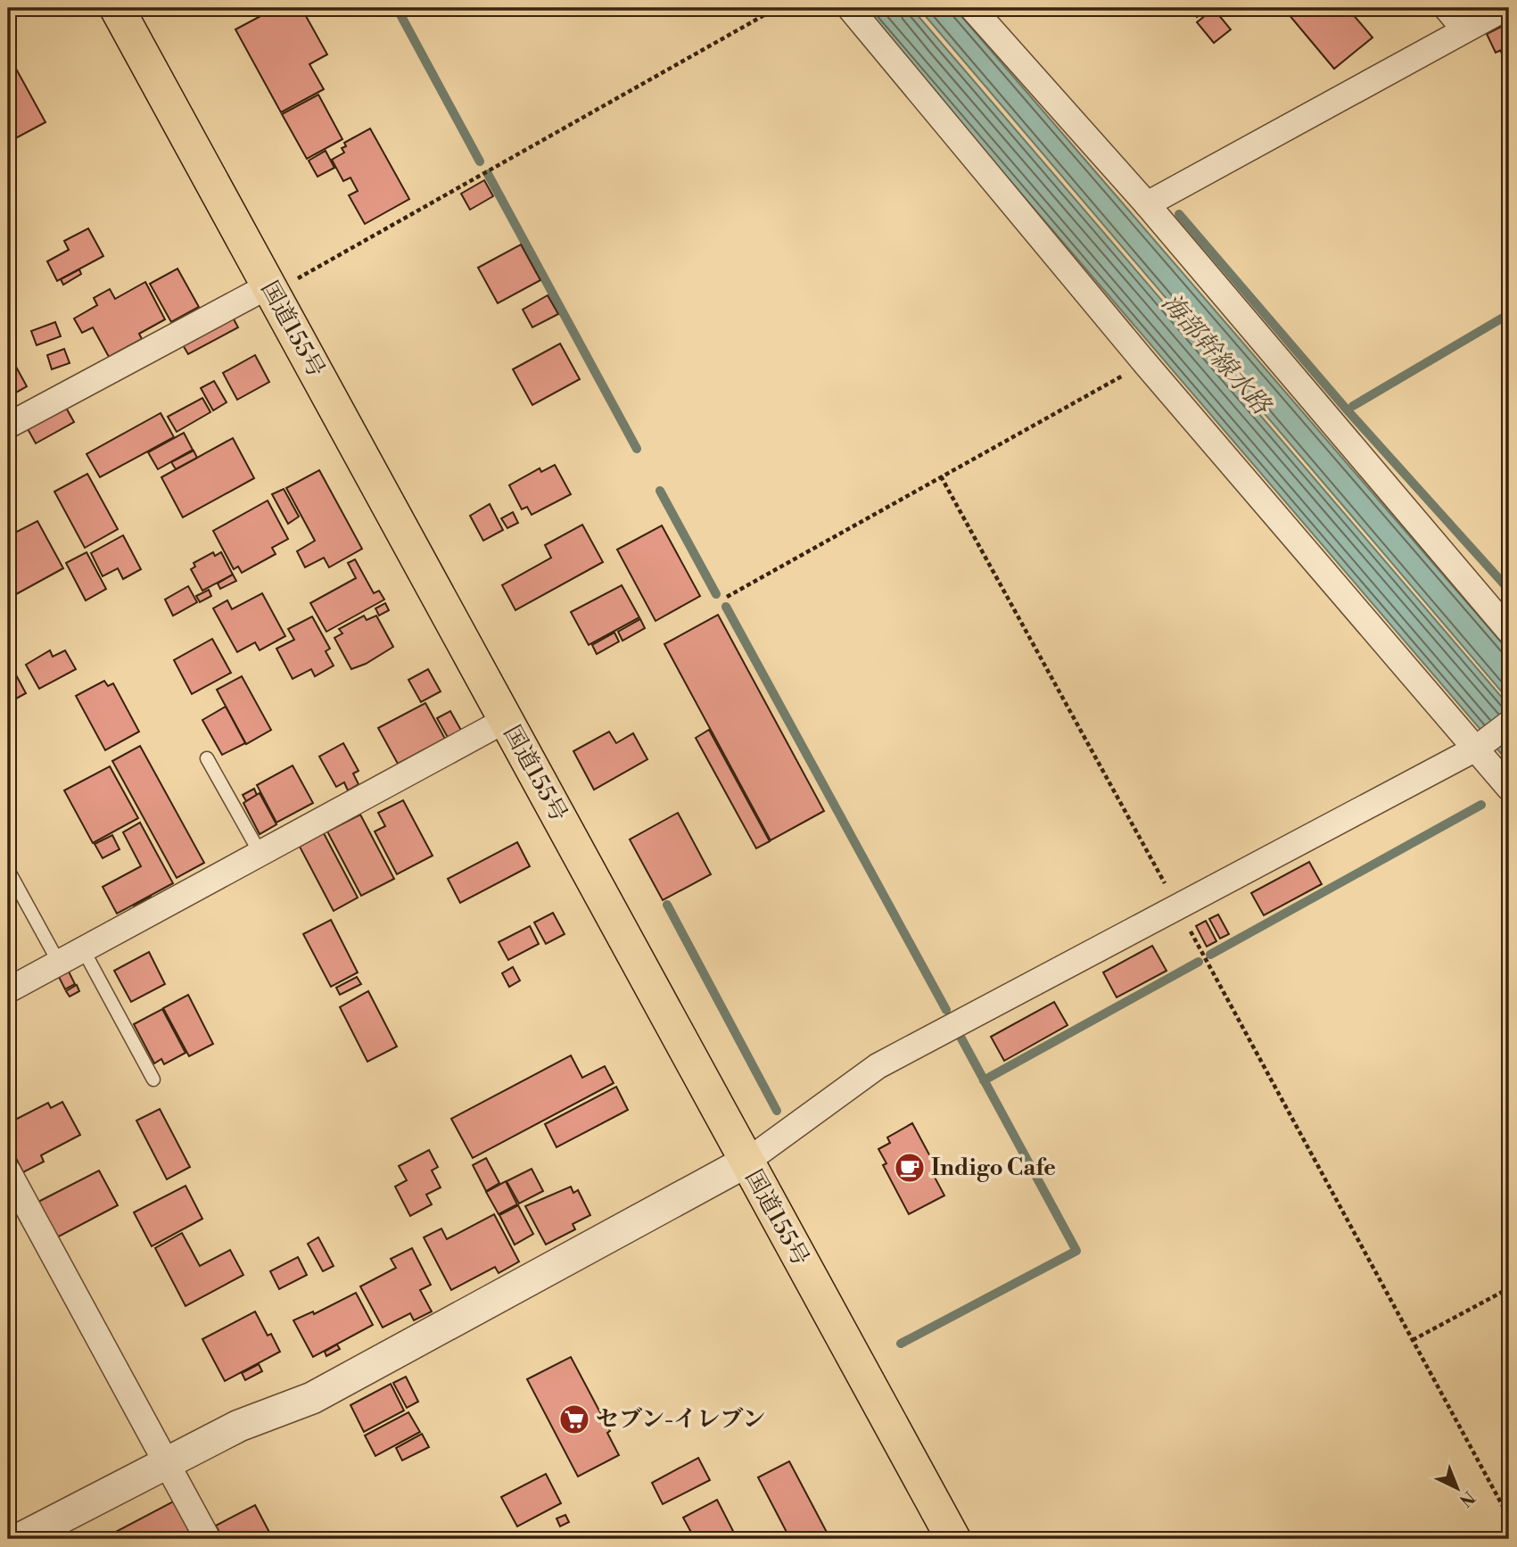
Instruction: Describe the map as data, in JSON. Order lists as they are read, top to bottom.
{
  "streets": {
    "highway": ["国道155号"]
  },
  "water": ["海部幹線水路"],
  "places": {
    "cafe": ["Indigo Cafe"],
    "supermarket": ["セブン-イレブン"]
  },
  "north": "bottom right"
}
